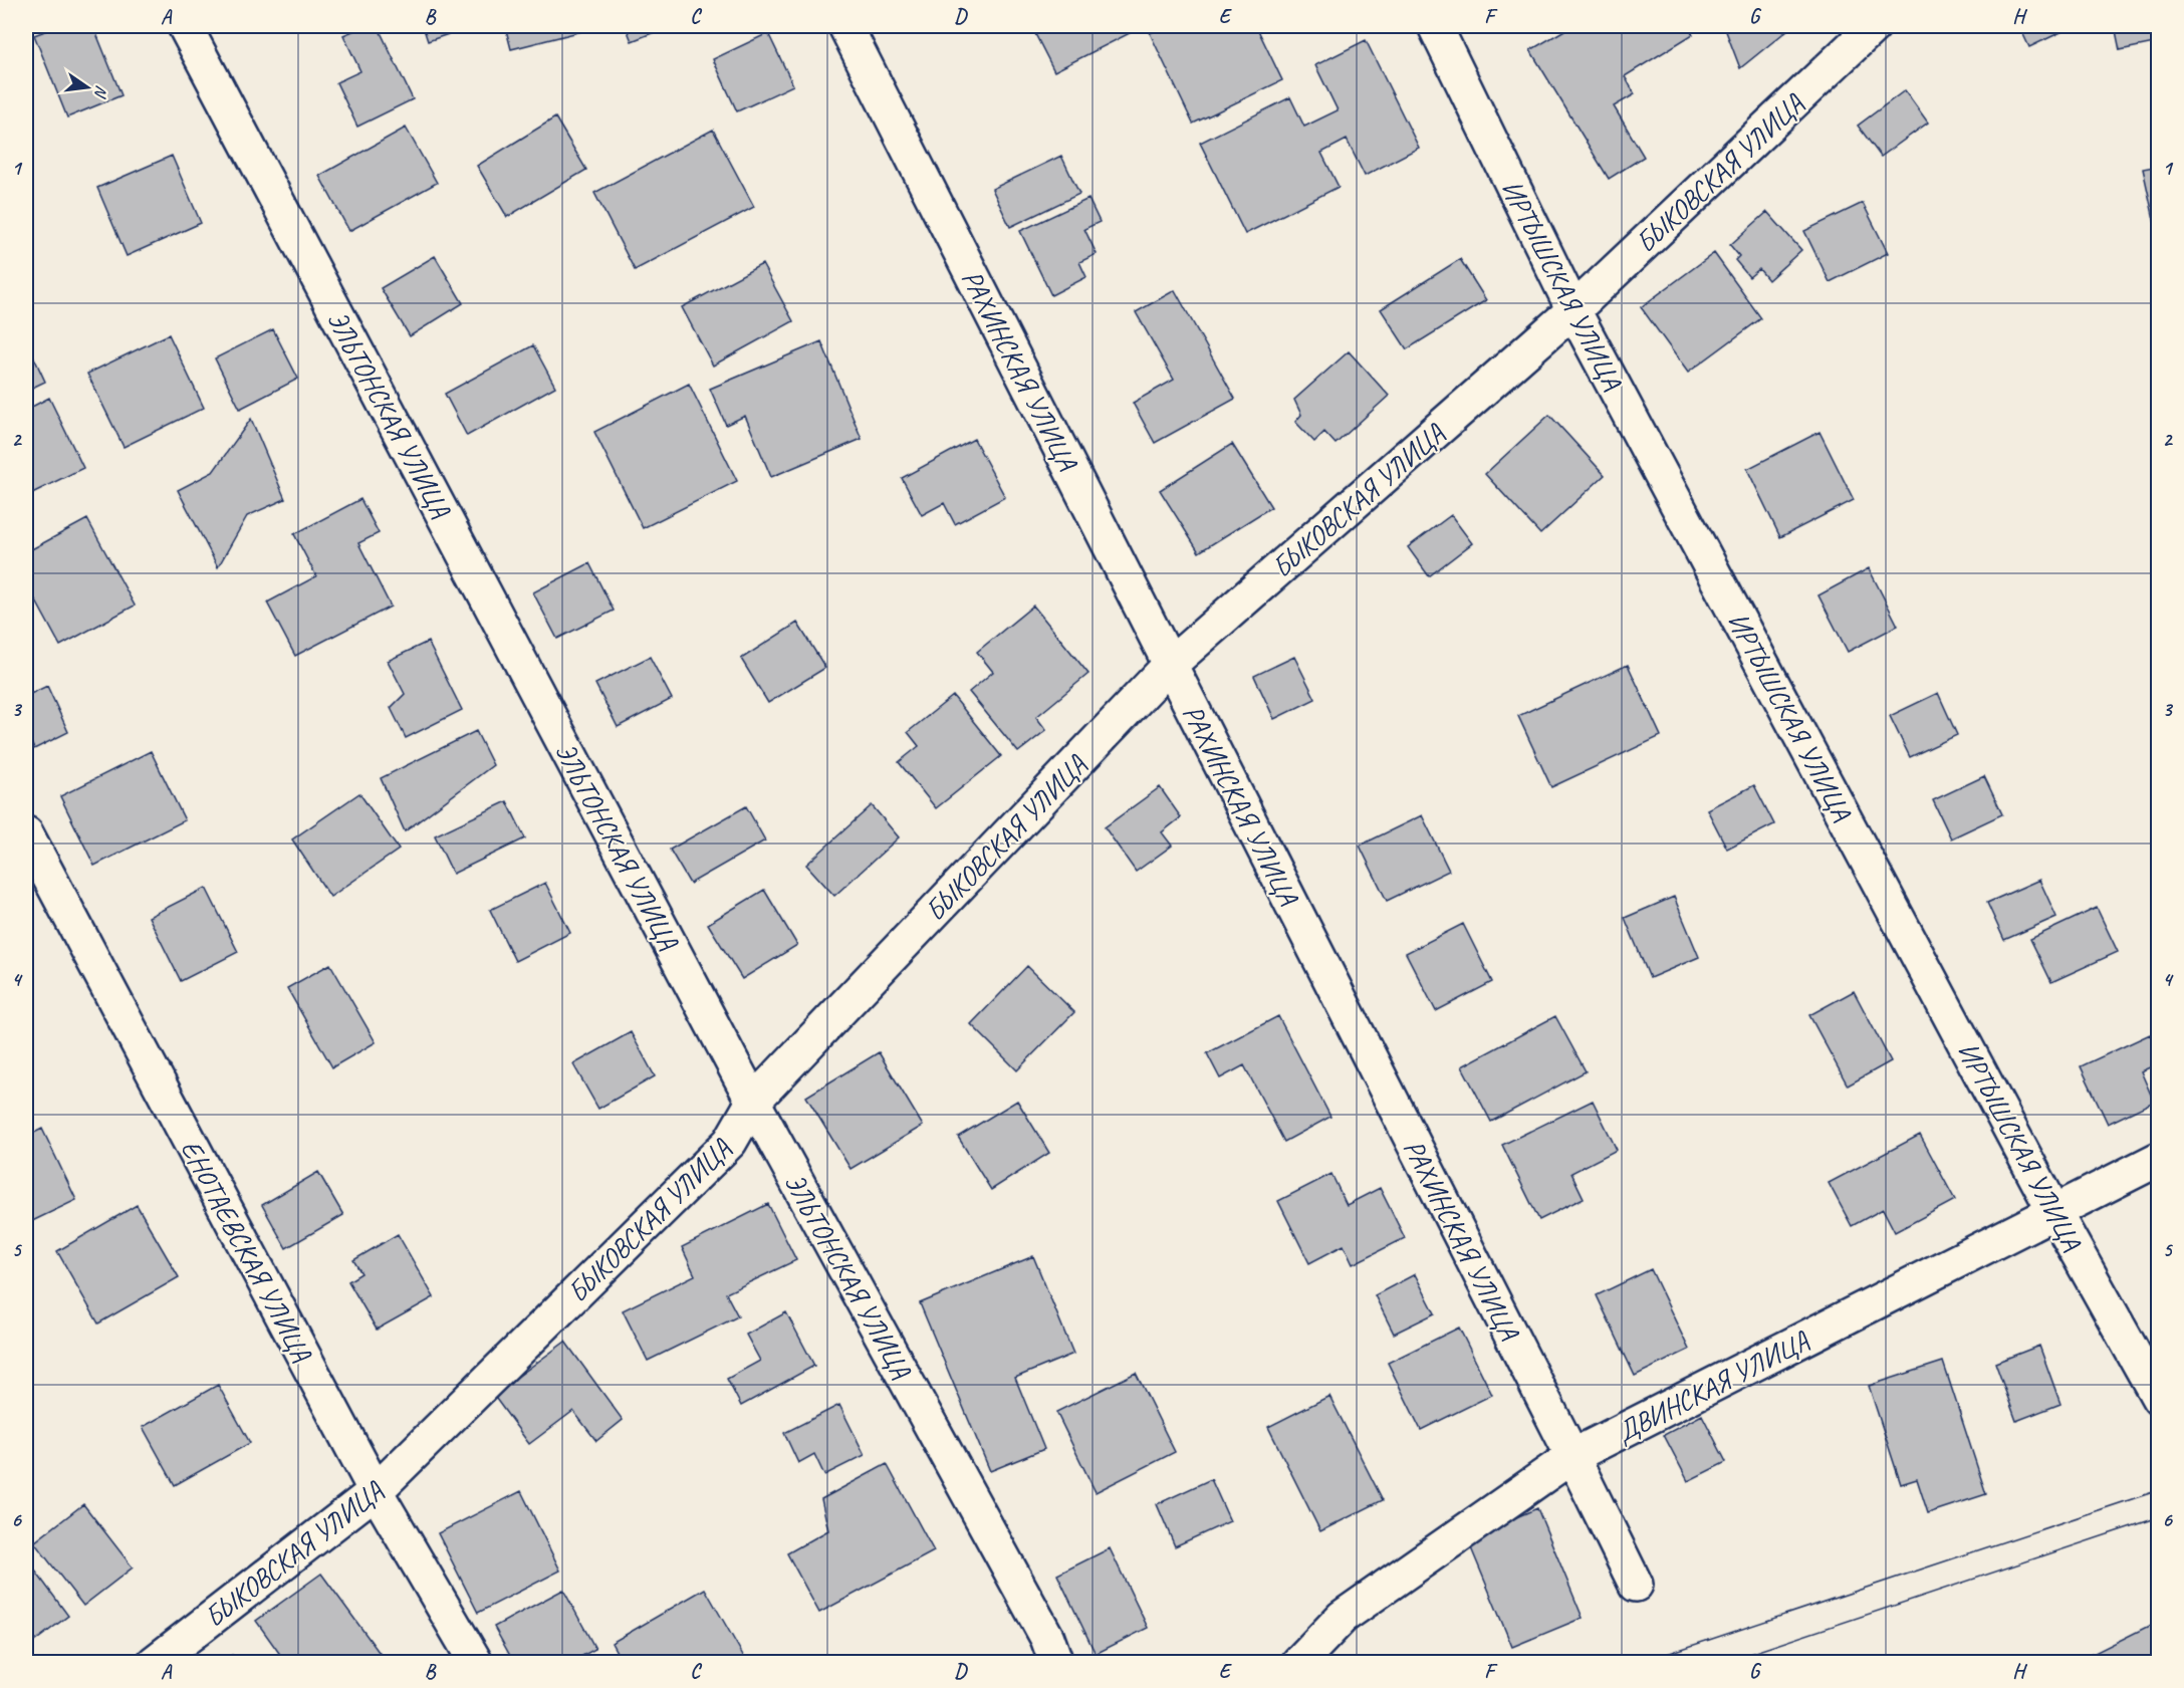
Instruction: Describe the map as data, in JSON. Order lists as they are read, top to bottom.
{
  "streets": {
    "street": [
      "БЫКОВСКАЯ УЛИЦА",
      "ИРТЫШСКАЯ УЛИЦА",
      "РАХИНСКАЯ УЛИЦА",
      "ЭЛЬТОНСКАЯ УЛИЦА",
      "ЕНОТАЕВСКАЯ УЛИЦА",
      "ДВИНСКАЯ УЛИЦА"
    ]
  },
  "crossings": [
    ["БЫКОВСКАЯ УЛИЦА", "ИРТЫШСКАЯ УЛИЦА"],
    ["БЫКОВСКАЯ УЛИЦА", "РАХИНСКАЯ УЛИЦА"],
    ["БЫКОВСКАЯ УЛИЦА", "ЭЛЬТОНСКАЯ УЛИЦА"],
    ["БЫКОВСКАЯ УЛИЦА", "ЕНОТАЕВСКАЯ УЛИЦА"],
    ["ИРТЫШСКАЯ УЛИЦА", "ДВИНСКАЯ УЛИЦА"],
    ["РАХИНСКАЯ УЛИЦА", "ДВИНСКАЯ УЛИЦА"]
  ],
  "north": "right",
  "grid": {
    "columns": [
      "A",
      "B",
      "C",
      "D",
      "E",
      "F",
      "G",
      "H"
    ],
    "rows": [
      "1",
      "2",
      "3",
      "4",
      "5",
      "6"
    ]
  }
}
